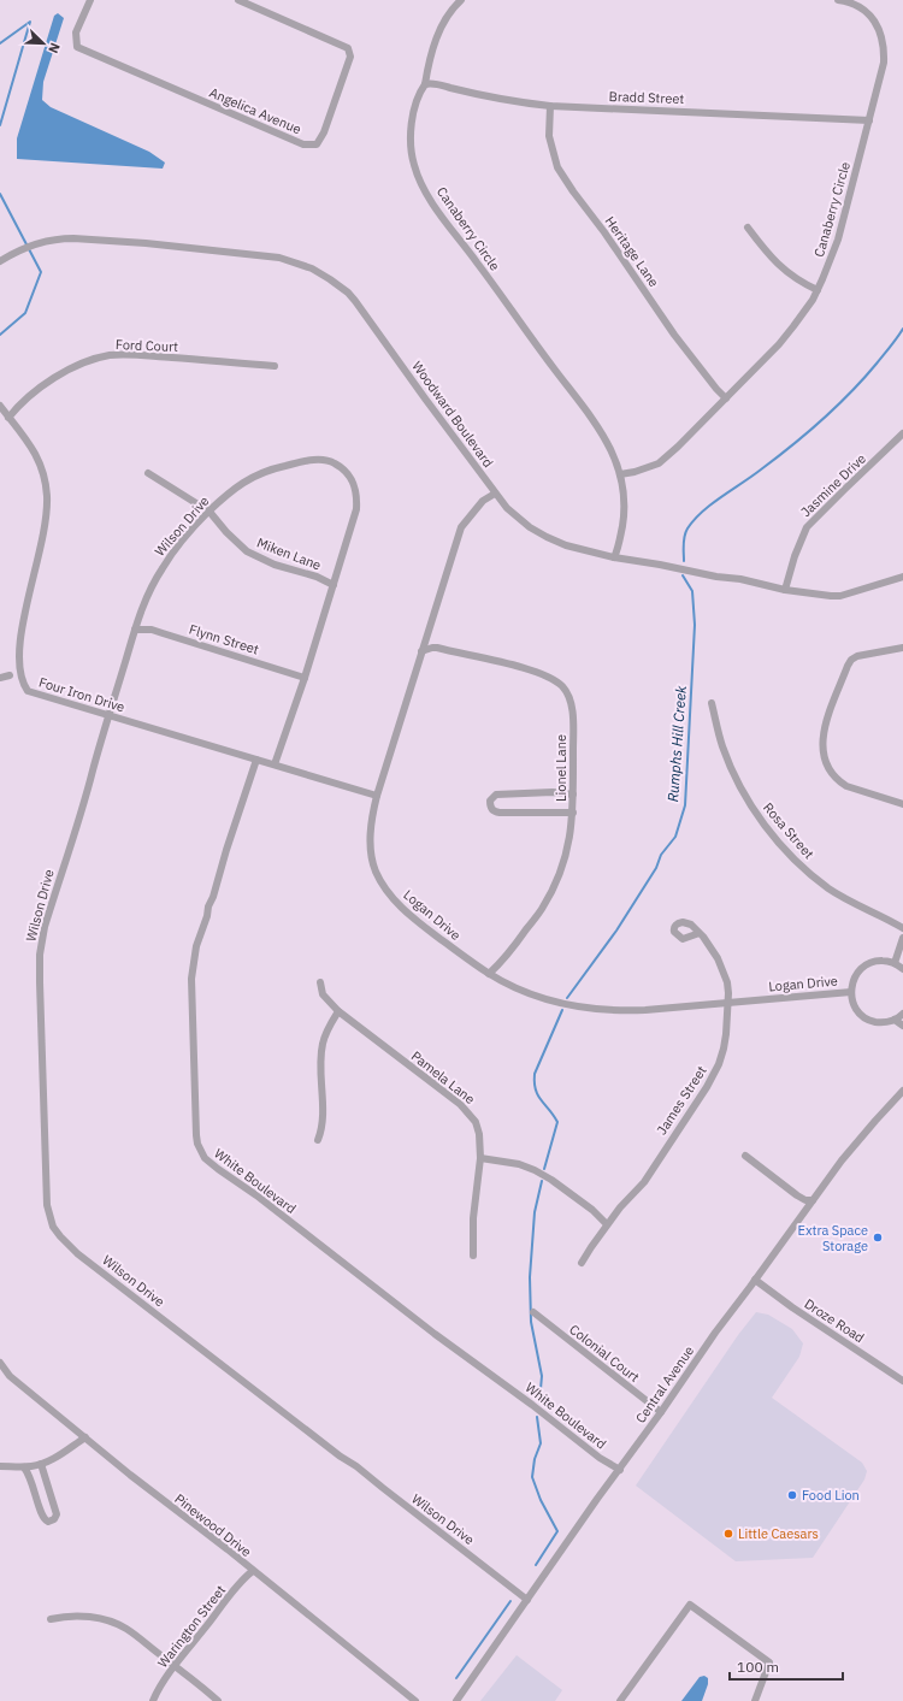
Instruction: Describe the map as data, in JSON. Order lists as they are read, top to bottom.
{
  "streets": {
    "street": [
      "Bradd Street",
      "Angelica Avenue",
      "Canaberry Circle",
      "Heritage Lane",
      "Ford Court",
      "Woodward Boulevard",
      "Jasmine Drive",
      "Wilson Drive",
      "Miken Lane",
      "Flynn Street",
      "Four Iron Drive",
      "Lionel Lane",
      "Rosa Street",
      "Logan Drive",
      "Pamela Lane",
      "James Street",
      "White Boulevard",
      "Droze Road",
      "Colonial Court",
      "Central Avenue",
      "Pinewood Drive",
      "Warington Street"
    ]
  },
  "crossings": [
    ["Bradd Street", "Canaberry Circle"],
    ["Bradd Street", "Heritage Lane"],
    ["Canaberry Circle", "Heritage Lane"],
    ["Canaberry Circle", "Woodward Boulevard"],
    ["Woodward Boulevard", "Jasmine Drive"],
    ["Woodward Boulevard", "Logan Drive"],
    ["Wilson Drive", "Miken Lane"],
    ["Wilson Drive", "Flynn Street"],
    ["Wilson Drive", "Four Iron Drive"],
    ["Wilson Drive", "Central Avenue"],
    ["Four Iron Drive", "Logan Drive"],
    ["Four Iron Drive", "White Boulevard"],
    ["Lionel Lane", "Logan Drive"],
    ["Logan Drive", "James Street"],
    ["White Boulevard", "Central Avenue"],
    ["Droze Road", "Central Avenue"],
    ["Colonial Court", "Central Avenue"],
    ["Pinewood Drive", "Warington Street"]
  ],
  "water": ["Rumphs Hill Creek"],
  "places": ["Extra Space Storage", "Food Lion", "Little Caesars"],
  "scale_bar": "100 m",
  "north": "bottom right"
}
